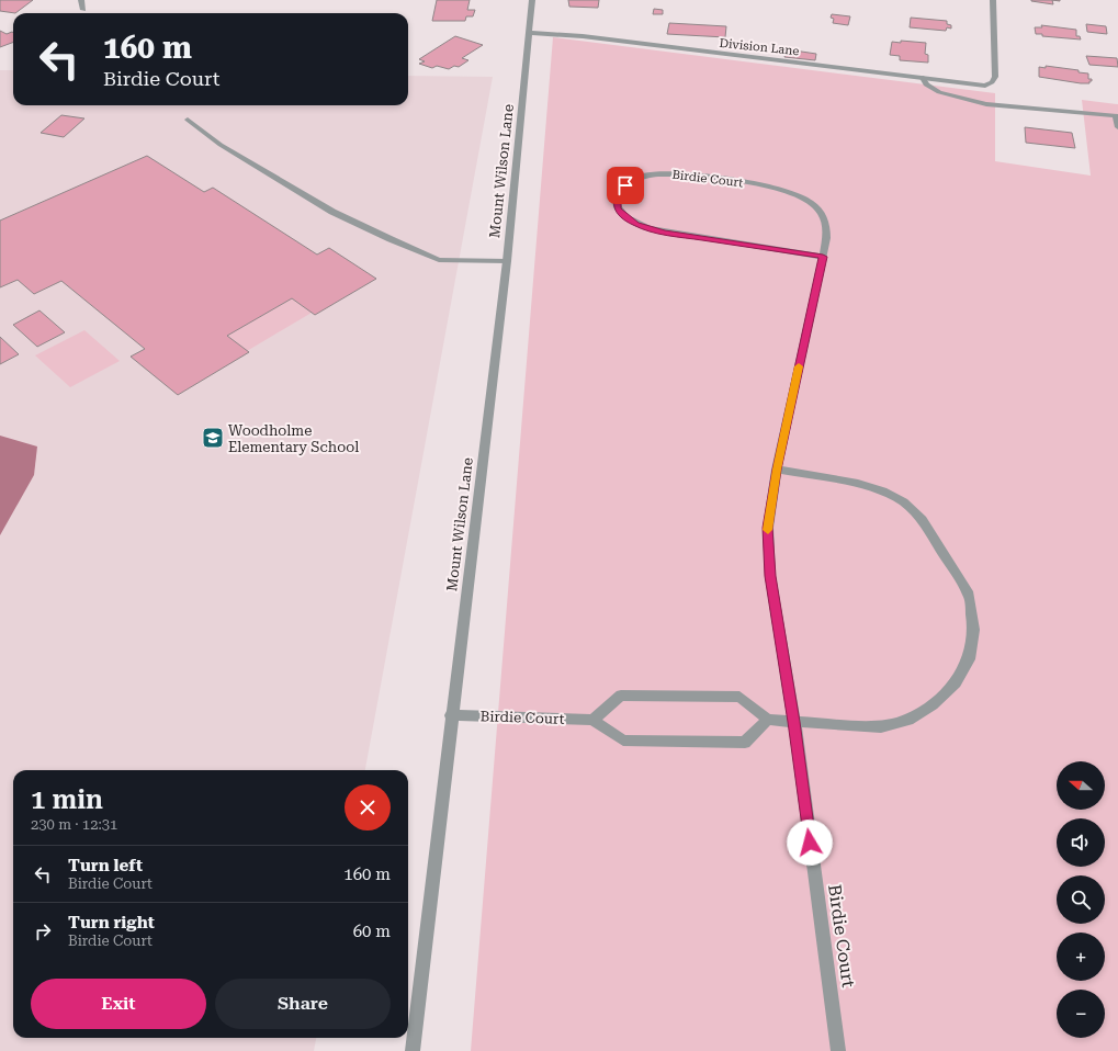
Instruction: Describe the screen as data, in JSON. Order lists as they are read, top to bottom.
{
  "streets": {
    "street": ["Division Lane", "Mount Wilson Lane", "Birdie Court"]
  },
  "crossings": [
    ["Division Lane", "Mount Wilson Lane"],
    ["Mount Wilson Lane", "Birdie Court"]
  ],
  "places": {
    "school or university": ["Woodholme Elementary School"]
  },
  "north": "left",
  "page": {
    "turn": ["160 m", "Birdie Court"],
    "map_buttons": ["+", "−"],
    "heading": ["1 min", "230 m · 12:31"],
    "list": [
      {
        "name": "Turn left",
        "note": "Birdie Court",
        "value": "160 m"
      },
      {
        "name": "Turn right",
        "note": "Birdie Court",
        "value": "60 m"
      }
    ],
    "buttons": ["Exit", "Share"]
  }
}
